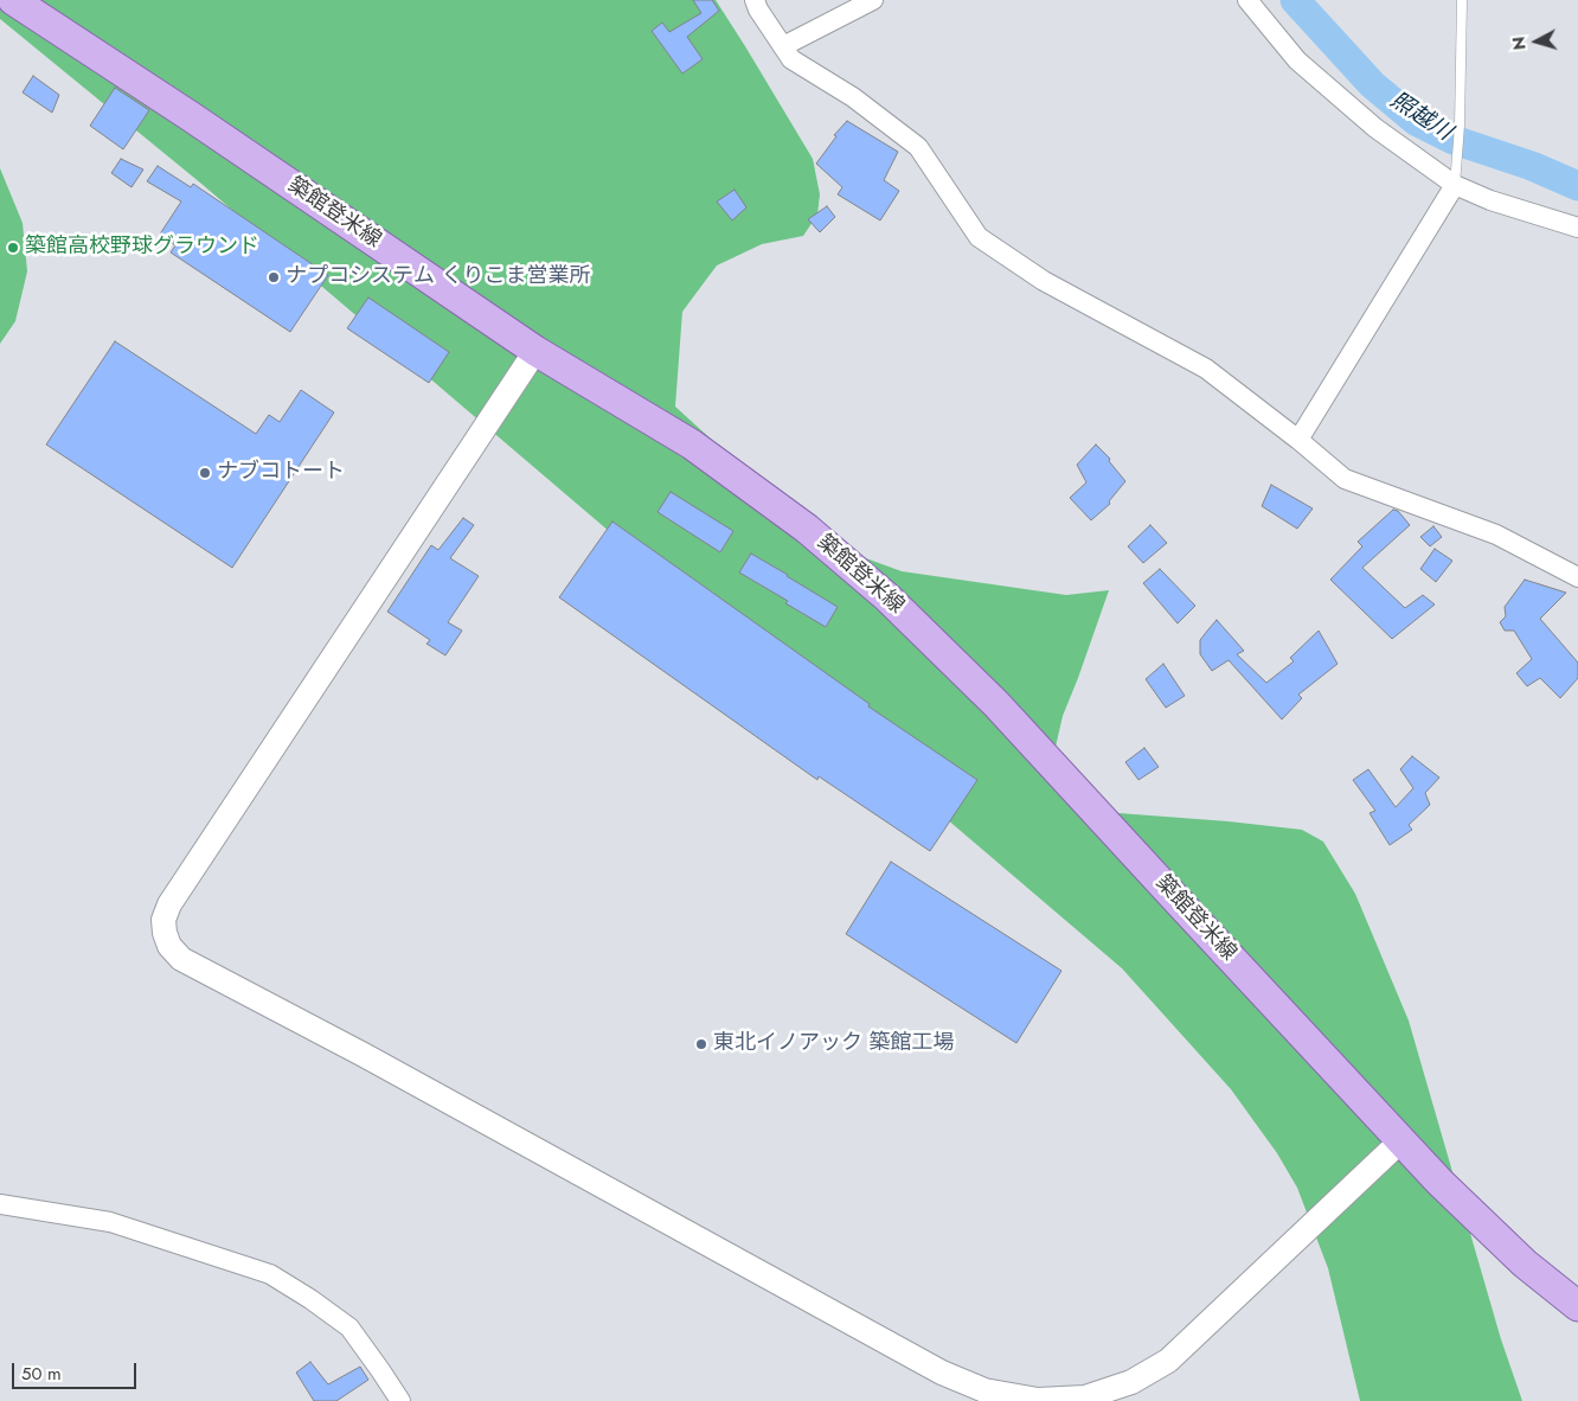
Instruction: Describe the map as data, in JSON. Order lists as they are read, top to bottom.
{
  "streets": {
    "main road": ["築館登米線"]
  },
  "water": ["照越川"],
  "places": [
    "築館高校野球グラウンド",
    "ナプコシステム くりこま営業所",
    "ナブコトート",
    "東北イノアック 築館工場"
  ],
  "scale_bar": "50 m",
  "north": "left"
}
